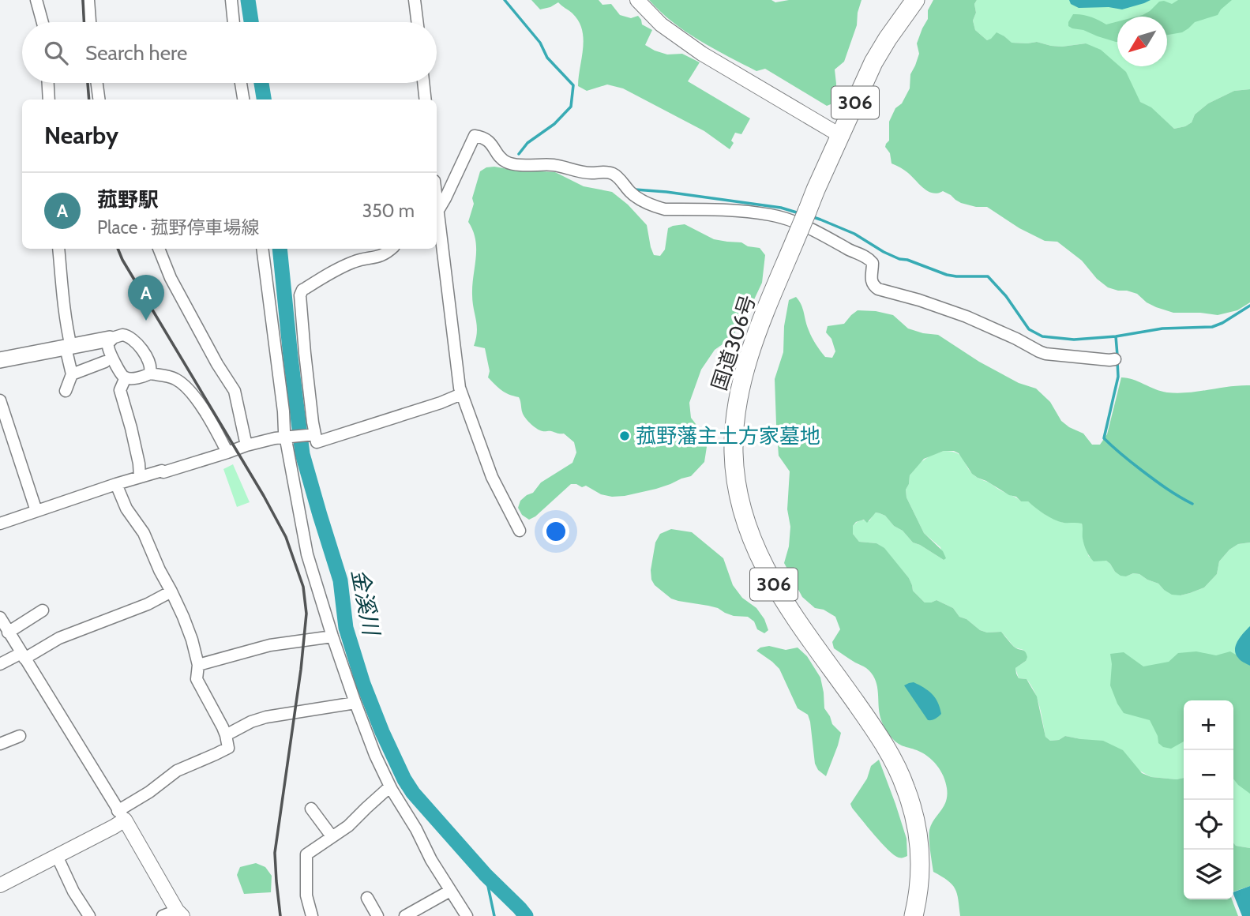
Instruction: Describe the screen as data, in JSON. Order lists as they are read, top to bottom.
{
  "streets": {
    "highway": ["306", "国道306号"]
  },
  "water": ["金溪川"],
  "places": ["菰野藩主土方家墓地"],
  "north": "bottom left",
  "page": {
    "search": "Search here",
    "heading": "Nearby",
    "list": [
      {
        "mark": "A",
        "name": "菰野駅",
        "note": "Place · 菰野停車場線",
        "value": "350 m"
      }
    ],
    "pins": "A",
    "map_buttons": ["+", "−"]
  }
}
